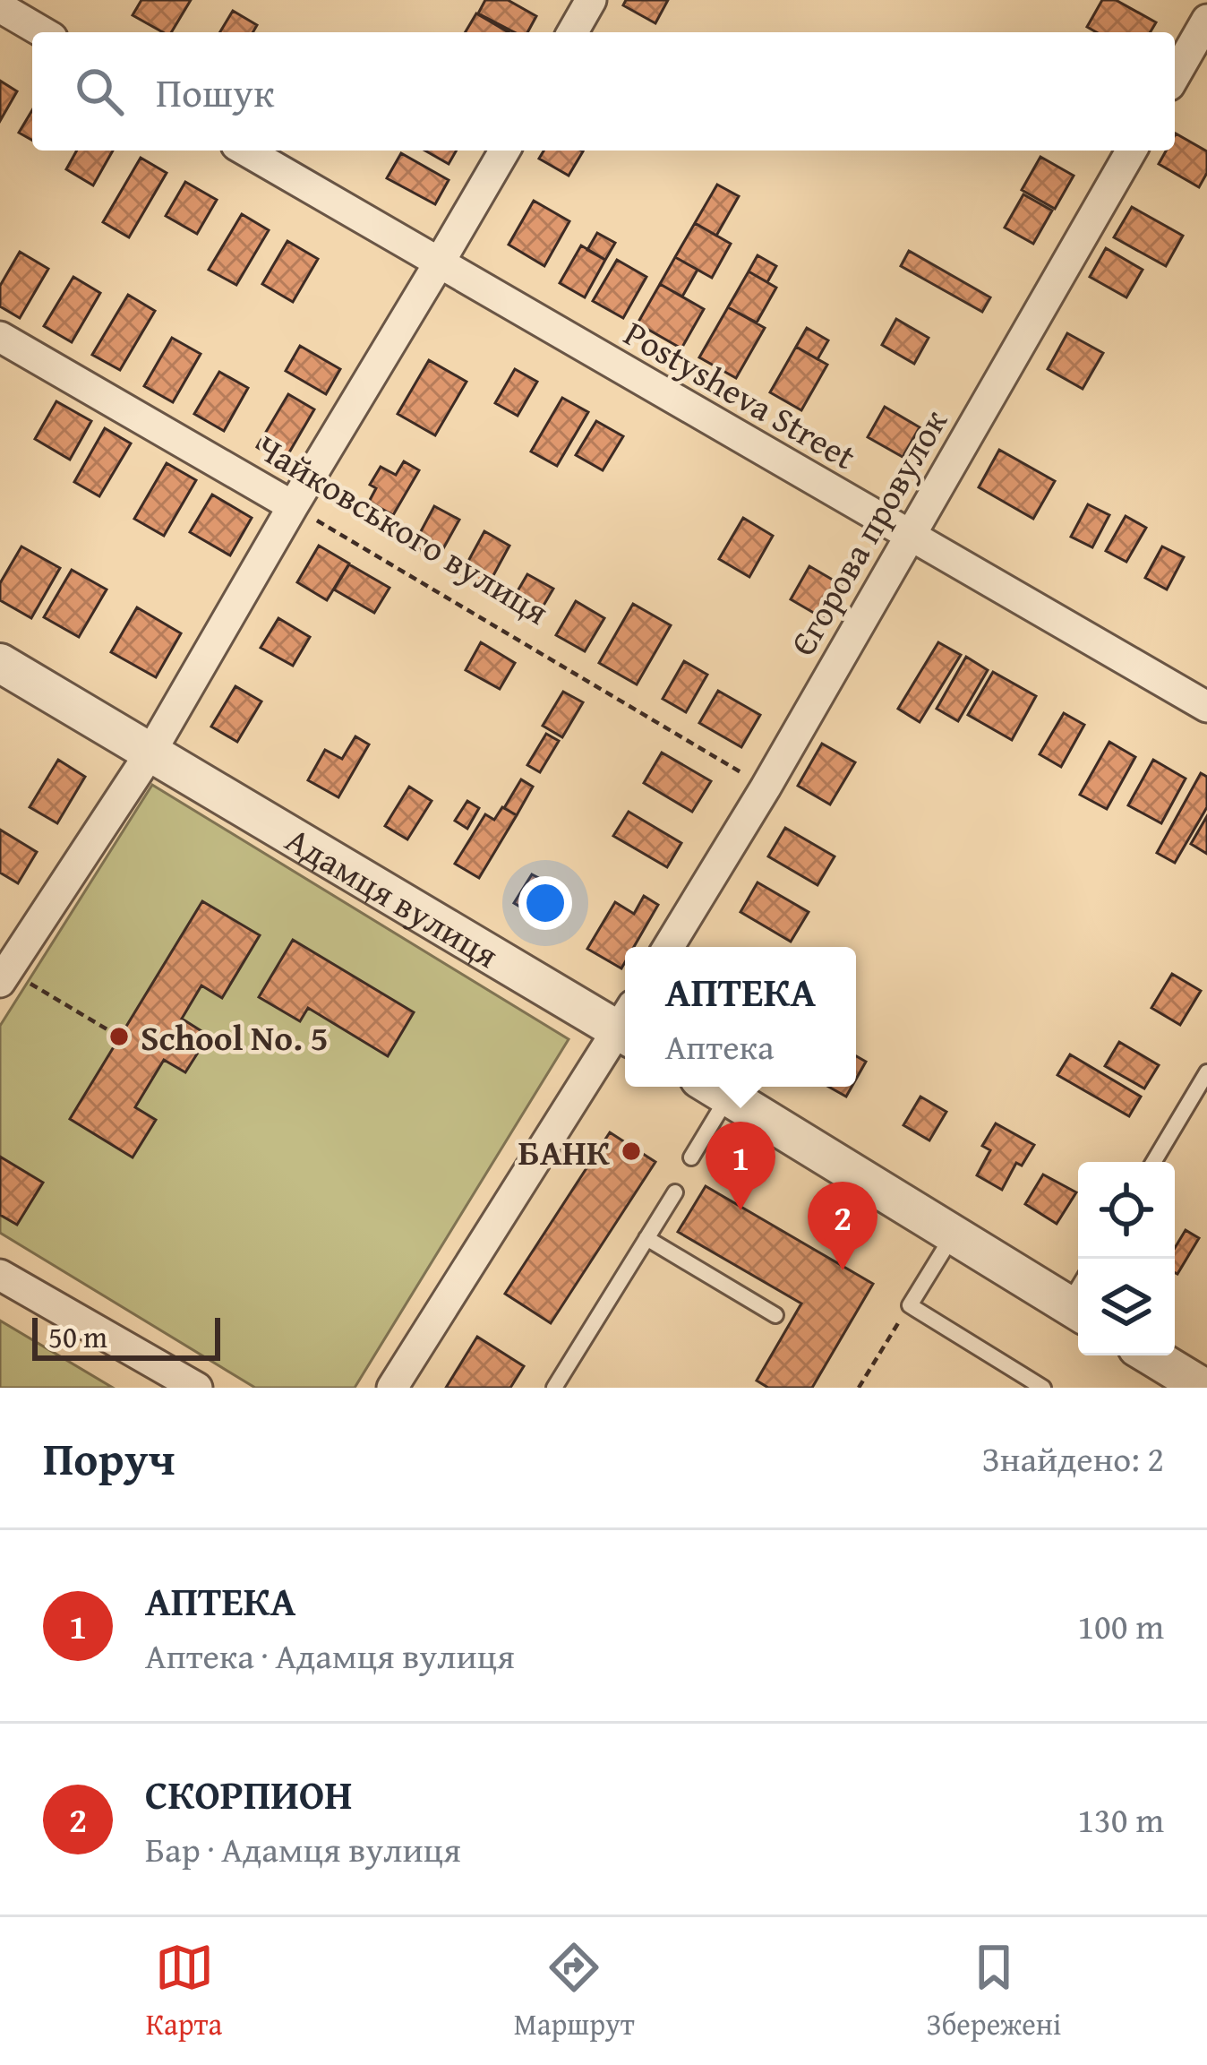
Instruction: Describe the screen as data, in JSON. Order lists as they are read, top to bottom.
{
  "streets": {
    "street": [
      "Postysheva Street",
      "Чайковського вулиця",
      "Єгорова провулок",
      "Адамця вулиця"
    ]
  },
  "crossings": [
    ["Postysheva Street", "Єгорова провулок"],
    ["Чайковського вулиця", "Єгорова провулок"]
  ],
  "places": ["School No. 5", "БАНК"],
  "scale_bar": "50 m",
  "page": {
    "search": "Пошук",
    "popup": ["АПТЕКА", "Аптека"],
    "pins": ["1", "2"],
    "scale": "50 m",
    "heading": ["Поруч", "Знайдено: 2"],
    "list": [
      {
        "mark": "1",
        "name": "АПТЕКА",
        "note": "Аптека · Адамця вулиця",
        "value": "100 m"
      },
      {
        "mark": "2",
        "name": "СКОРПИОН",
        "note": "Бар · Адамця вулиця",
        "value": "130 m"
      }
    ],
    "nav": ["Карта", "Маршрут", "Збережені"]
  }
}
